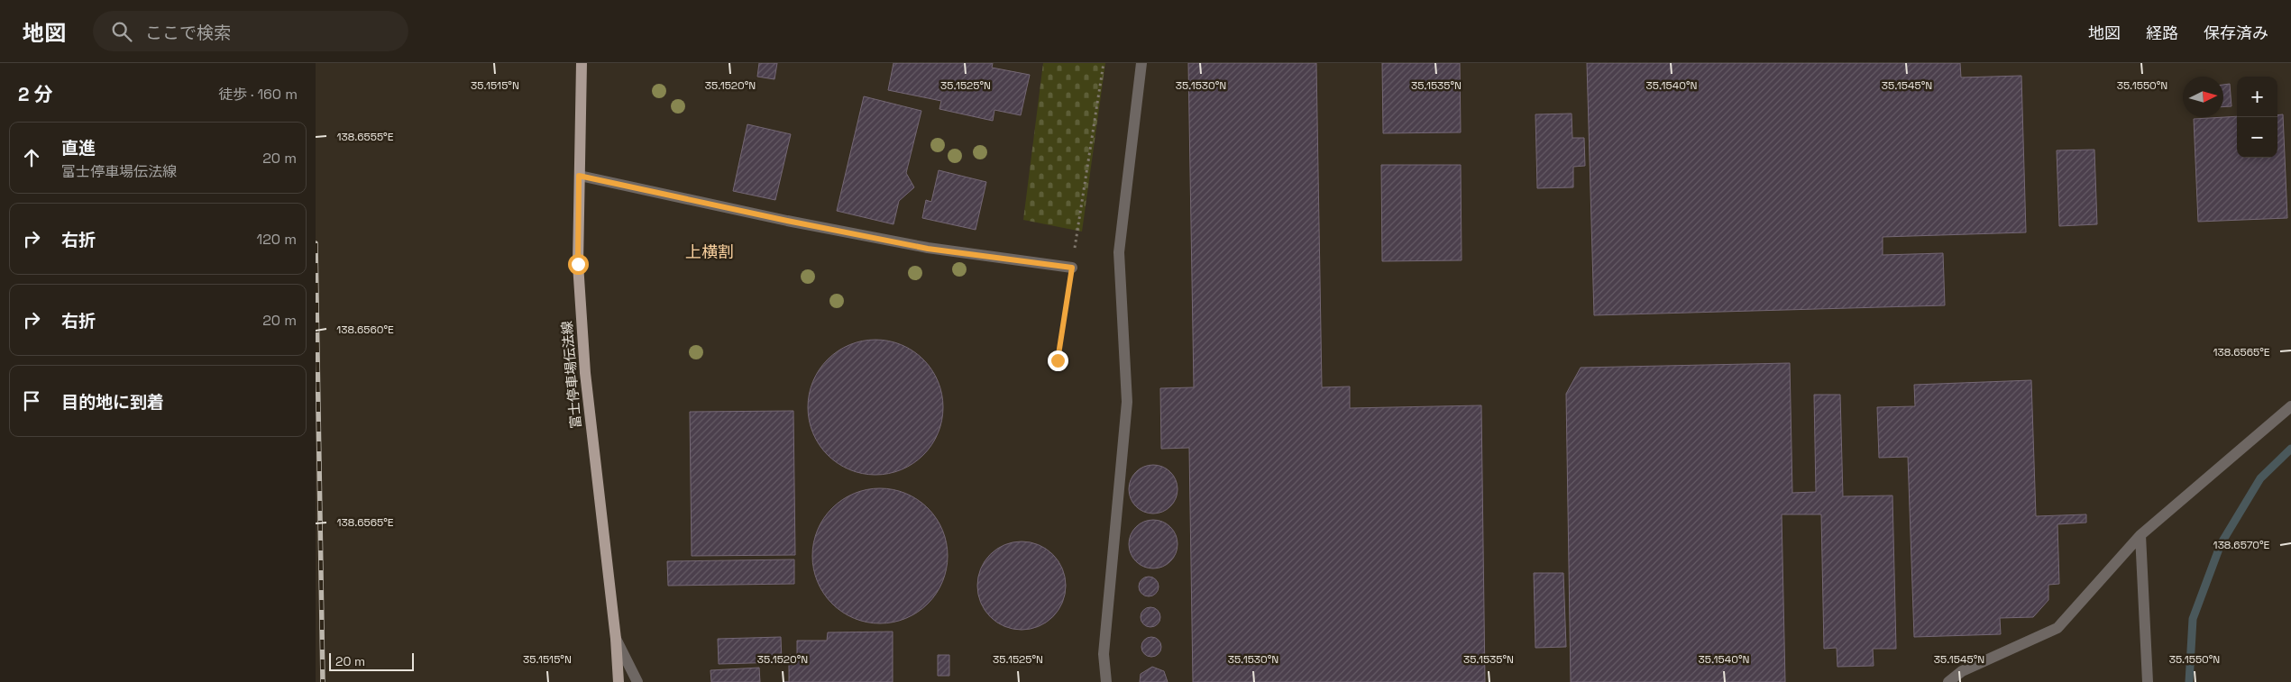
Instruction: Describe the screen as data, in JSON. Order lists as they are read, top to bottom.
{
  "streets": {
    "main road": ["富士停車場伝法線"]
  },
  "districts": ["上横割"],
  "scale_bar": "20 m",
  "north": "right",
  "page": {
    "header": "地図",
    "search": "ここで検索",
    "nav": ["地図", "経路", "保存済み"],
    "heading": ["2 分", "徒歩 · 160 m"],
    "map_buttons": ["+", "−"],
    "list": [
      ["直進", "富士停車場伝法線", "20 m"],
      ["右折", "120 m"],
      ["右折", "20 m"],
      "目的地に到着"
    ],
    "scale": "20 m"
  },
  "coordinates": [
    "35.1515°N",
    "35.1520°N",
    "35.1525°N",
    "35.1530°N",
    "35.1535°N",
    "35.1540°N",
    "35.1545°N",
    "35.1550°N",
    "138.6555°E",
    "138.6560°E",
    "138.6565°E",
    "138.6570°E"
  ]
}
